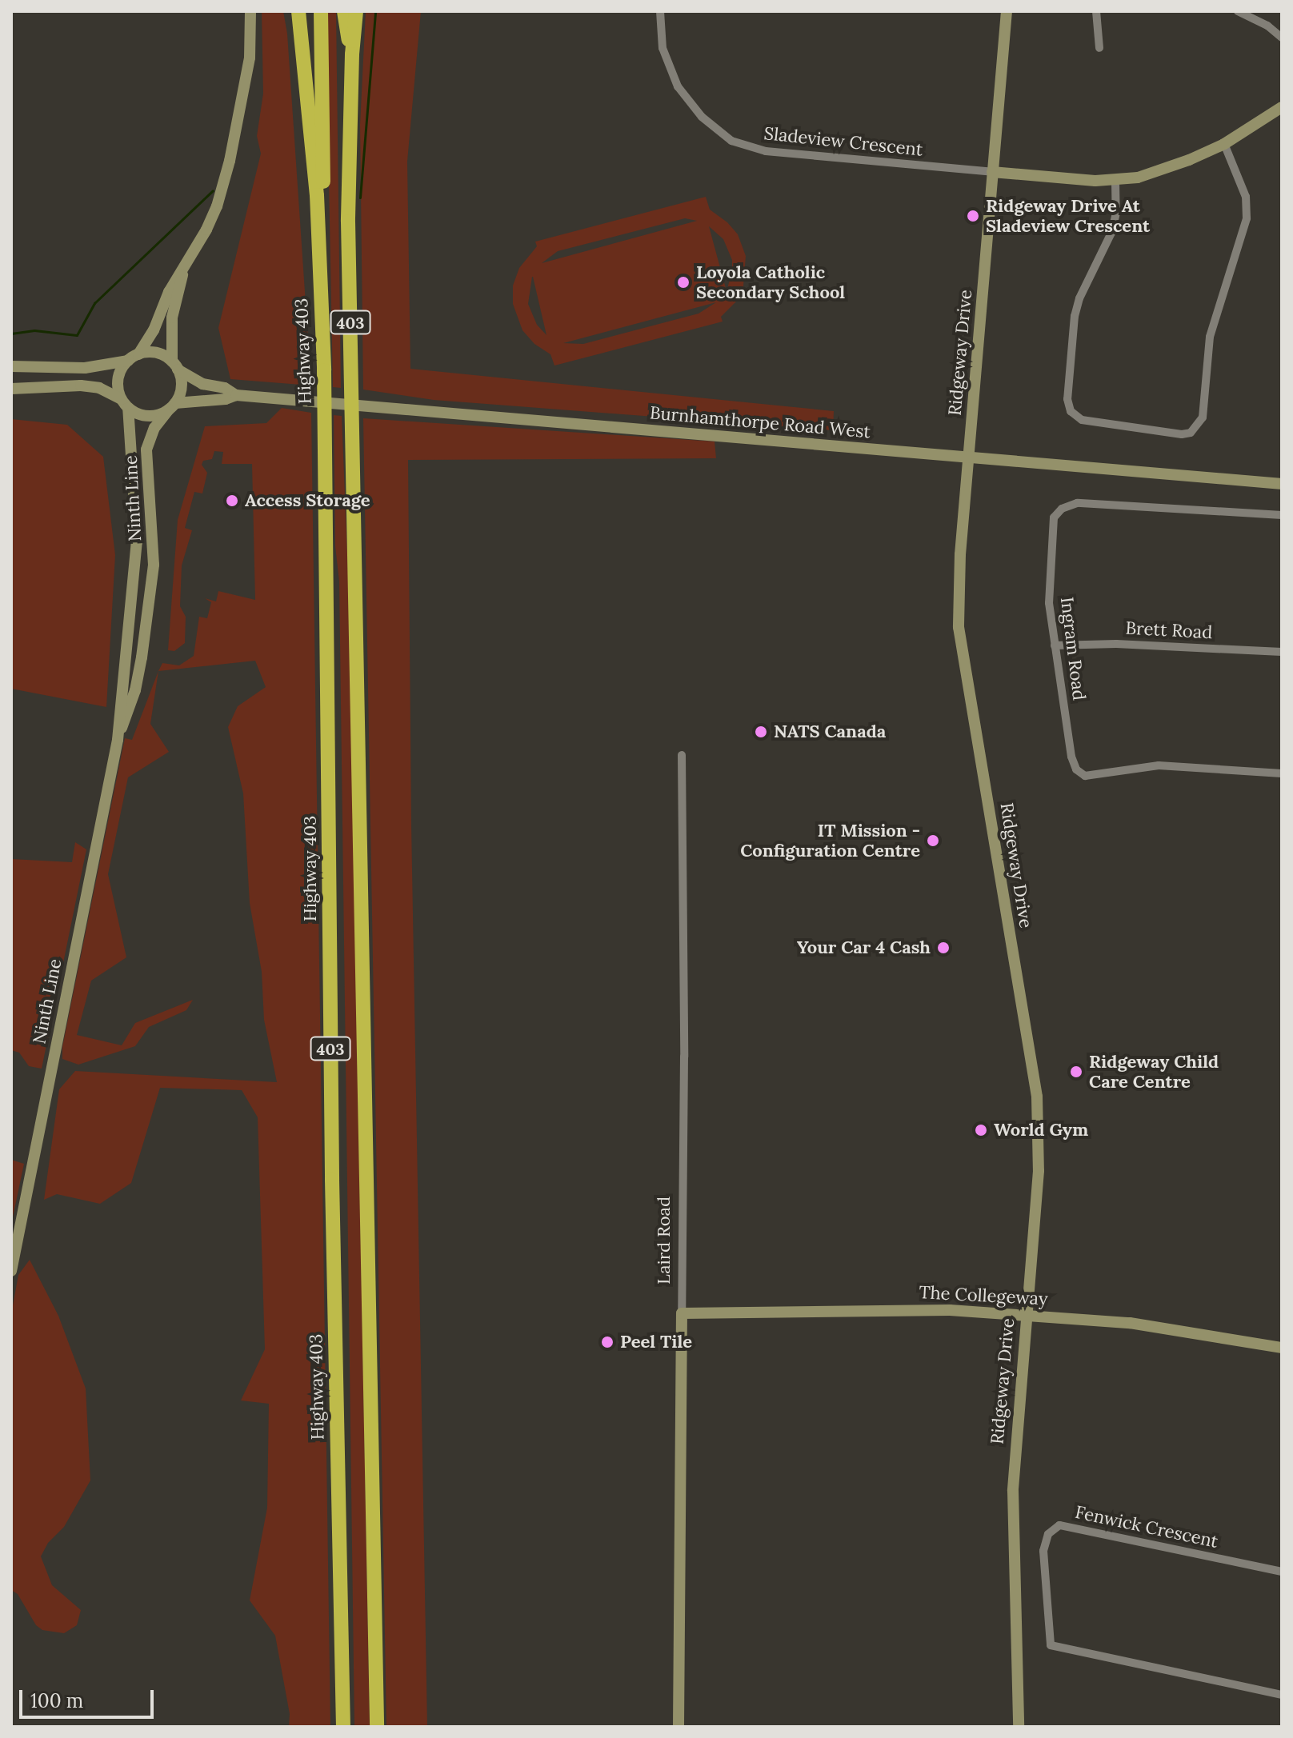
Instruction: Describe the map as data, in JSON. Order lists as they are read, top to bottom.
{
  "streets": {
    "highway": ["403", "Highway 403"],
    "main road": [
      "Ridgeway Drive",
      "Burnhamthorpe Road West",
      "Ninth Line",
      "Laird Road",
      "The Collegeway"
    ],
    "street": [
      "Sladeview Crescent",
      "Brett Road",
      "Ingram Road",
      "Fenwick Crescent"
    ]
  },
  "crossings": [
    ["Sladeview Crescent", "Ridgeway Drive"],
    ["Ridgeway Drive", "Burnhamthorpe Road West"],
    ["Ridgeway Drive", "The Collegeway"],
    ["Burnhamthorpe Road West", "Ninth Line"],
    ["Brett Road", "Ingram Road"],
    ["Laird Road", "The Collegeway"]
  ],
  "places": [
    "Ridgeway Drive At Sladeview Crescent",
    "Loyola Catholic Secondary School",
    "Access Storage",
    "NATS Canada",
    "IT Mission - Configuration Centre",
    "Your Car 4 Cash",
    "Ridgeway Child Care Centre",
    "World Gym",
    "Peel Tile"
  ],
  "scale_bar": "100 m"
}
